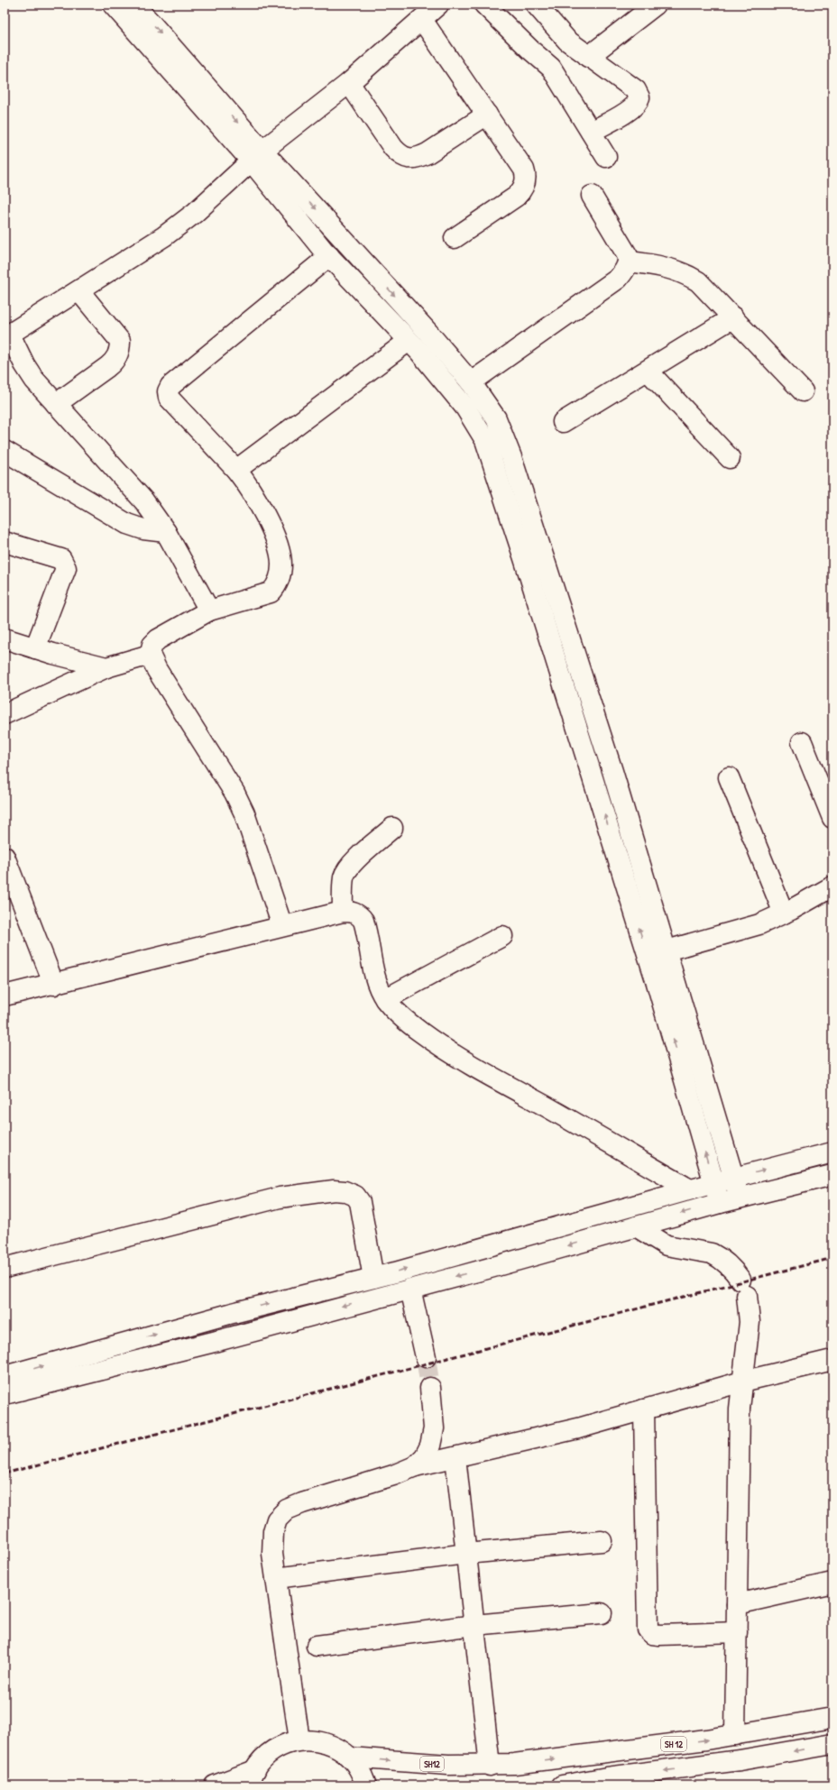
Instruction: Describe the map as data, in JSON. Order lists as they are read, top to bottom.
{
  "streets": {
    "street": ["SH 12", "SH12"]
  },
  "crossings": [
    ["SH 12", "SH12"]
  ]
}
